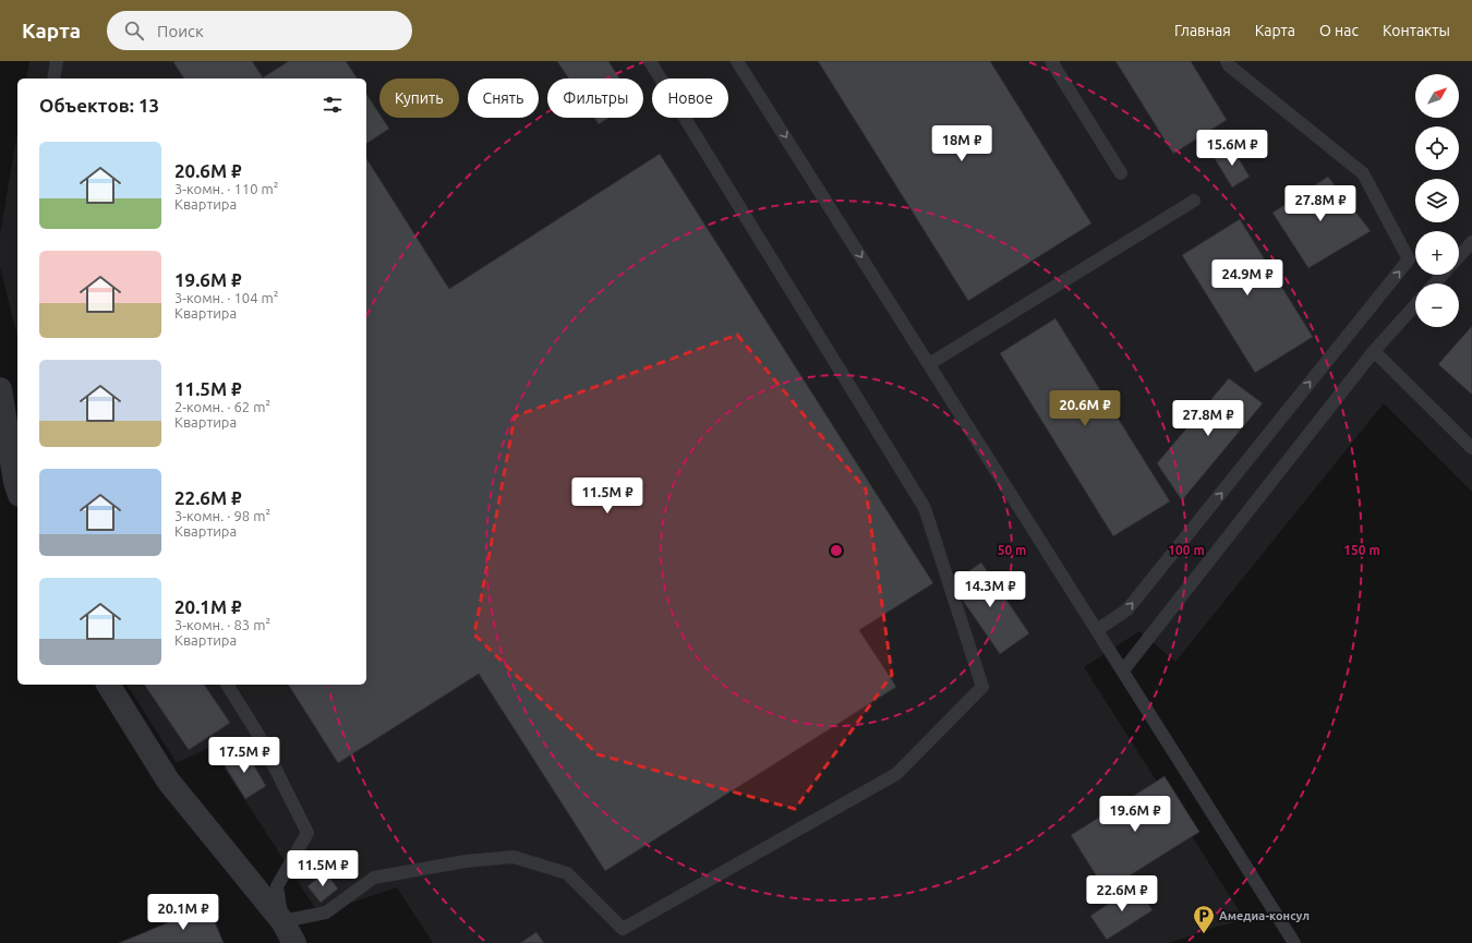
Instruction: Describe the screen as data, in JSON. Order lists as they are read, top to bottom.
{
  "places": {
    "parking": ["Амедиа-консул"]
  },
  "north": "top right",
  "page": {
    "header": "Карта",
    "search": "Поиск",
    "nav": [
      "Главная",
      "Карта",
      "О нас",
      "Контакты"
    ],
    "map_buttons": ["+", "−"],
    "chip": [
      "Купить",
      "Снять",
      "Фильтры",
      "Новое"
    ],
    "heading": "Объектов: 13",
    "price": [
      "18M ₽",
      "15.6M ₽",
      "27.8M ₽",
      "24.9M ₽",
      "20.6M ₽",
      "27.8M ₽",
      "11.5M ₽",
      "14.3M ₽",
      "17.5M ₽",
      "19.6M ₽",
      "11.5M ₽",
      "22.6M ₽",
      "20.1M ₽"
    ],
    "list": [
      {
        "name": "20.6M ₽",
        "note": "3-комн. · 110 m² · Квартира"
      },
      {
        "name": "19.6M ₽",
        "note": "3-комн. · 104 m² · Квартира"
      },
      {
        "name": "11.5M ₽",
        "note": "2-комн. · 62 m² · Квартира"
      },
      {
        "name": "22.6M ₽",
        "note": "3-комн. · 98 m² · Квартира"
      },
      {
        "name": "20.1M ₽",
        "note": "3-комн. · 83 m² · Квартира"
      }
    ]
  },
  "rings": ["50 m", "100 m", "150 m"]
}
